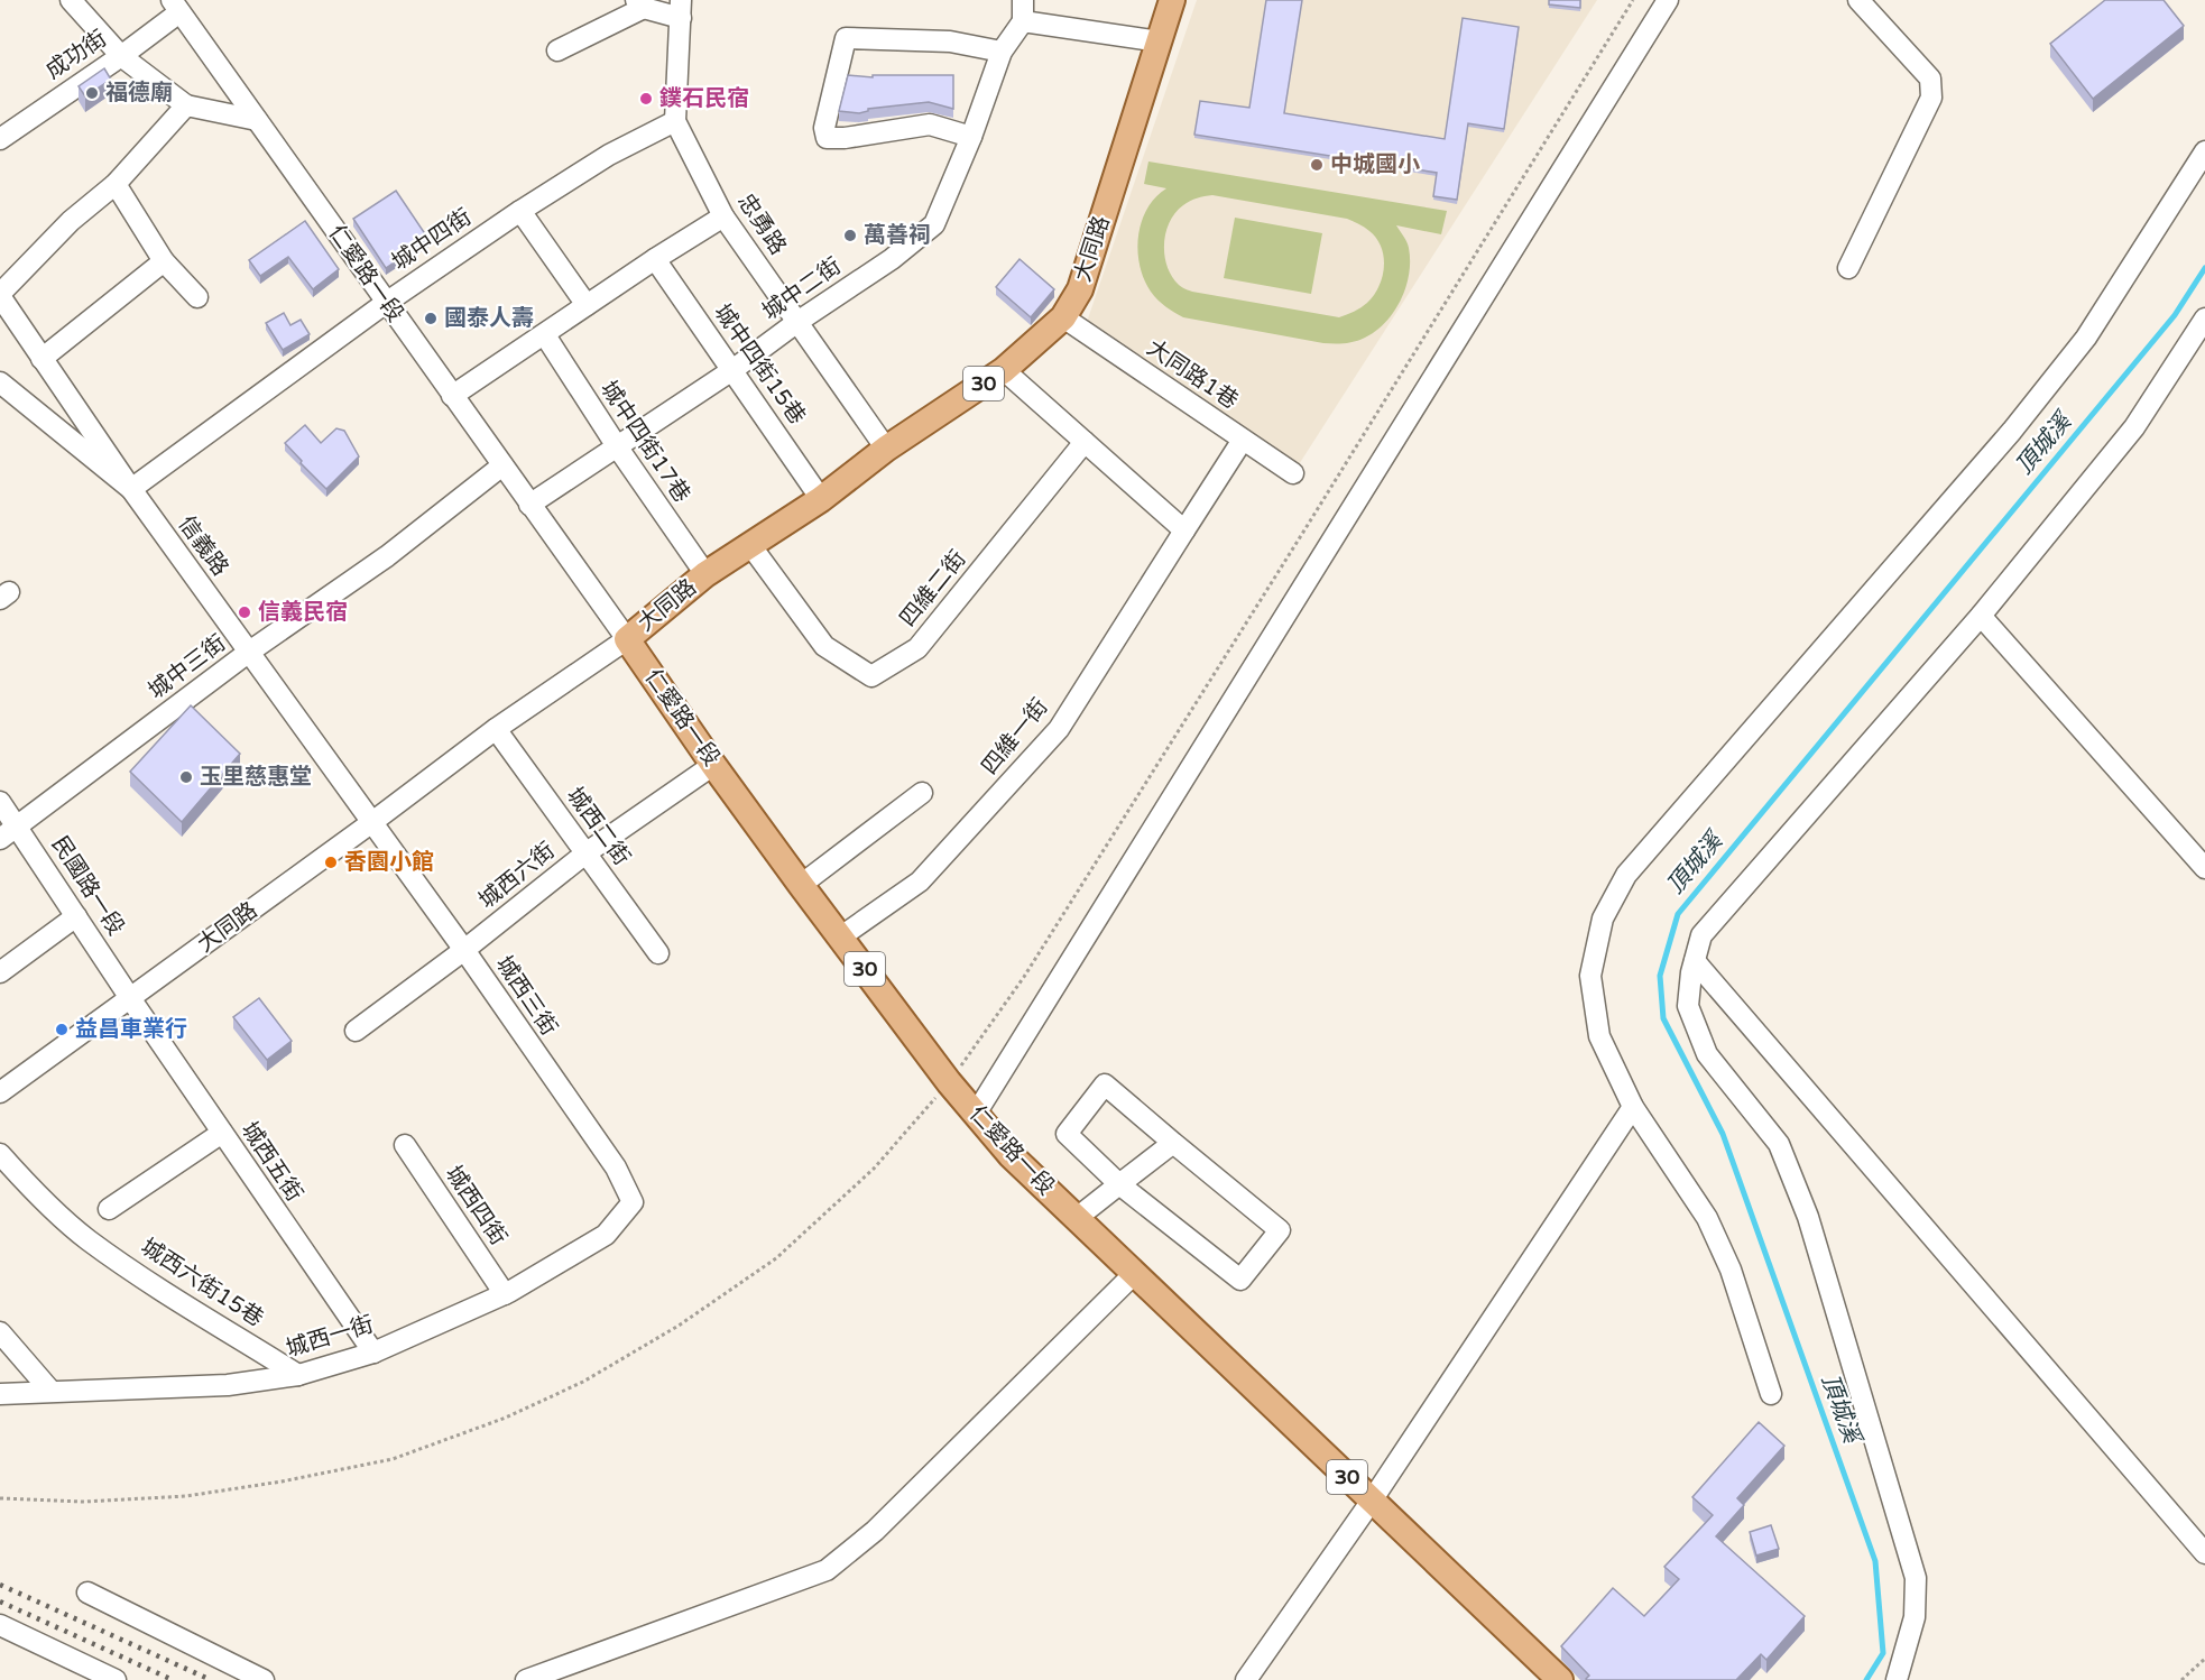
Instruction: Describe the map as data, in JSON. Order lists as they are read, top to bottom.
{
  "streets": {
    "main road": ["大同路", "仁愛路一段", "30"],
    "street": [
      "成功街",
      "忠勇路",
      "城中四街",
      "城中二街",
      "城中四街15巷",
      "大同路1巷",
      "城中四街17巷",
      "信義路",
      "四維二街",
      "城中三街",
      "四維一街",
      "城西二街",
      "城西六街",
      "民國路一段",
      "城西三街",
      "城西五街",
      "城西四街",
      "城西六街15巷",
      "城西一街"
    ]
  },
  "crossings": [
    ["成功街", "仁愛路一段"],
    ["忠勇路", "城中四街"],
    ["忠勇路", "大同路"],
    ["忠勇路", "城中二街"],
    ["城中四街", "仁愛路一段"],
    ["城中四街", "信義路"],
    ["大同路", "仁愛路一段"],
    ["大同路", "城中四街15巷"],
    ["大同路", "大同路1巷"],
    ["大同路", "城中四街17巷"],
    ["大同路", "信義路"],
    ["大同路", "四維二街"],
    ["大同路", "城西二街"],
    ["大同路", "民國路一段"],
    ["大同路", "城西三街"],
    ["大同路", "城西五街"],
    ["仁愛路一段", "城中二街"],
    ["仁愛路一段", "30"],
    ["仁愛路一段", "城中三街"],
    ["仁愛路一段", "四維一街"],
    ["仁愛路一段", "城西六街"],
    ["城中二街", "城中四街15巷"],
    ["城中二街", "城中四街17巷"],
    ["大同路1巷", "四維一街"],
    ["信義路", "城中三街"],
    ["信義路", "城西三街"],
    ["城中三街", "民國路一段"],
    ["城西二街", "城西六街"],
    ["城西六街", "城西三街"],
    ["民國路一段", "城西五街"],
    ["城西三街", "城西一街"],
    ["城西五街", "城西一街"],
    ["城西四街", "城西一街"],
    ["城西六街15巷", "城西一街"]
  ],
  "water": ["頂城溪"],
  "places": [
    "福德廟",
    "鏷石民宿",
    "中城國小",
    "萬善祠",
    "國泰人壽",
    "信義民宿",
    "玉里慈惠堂",
    "香園小館",
    "益昌車業行"
  ]
}
